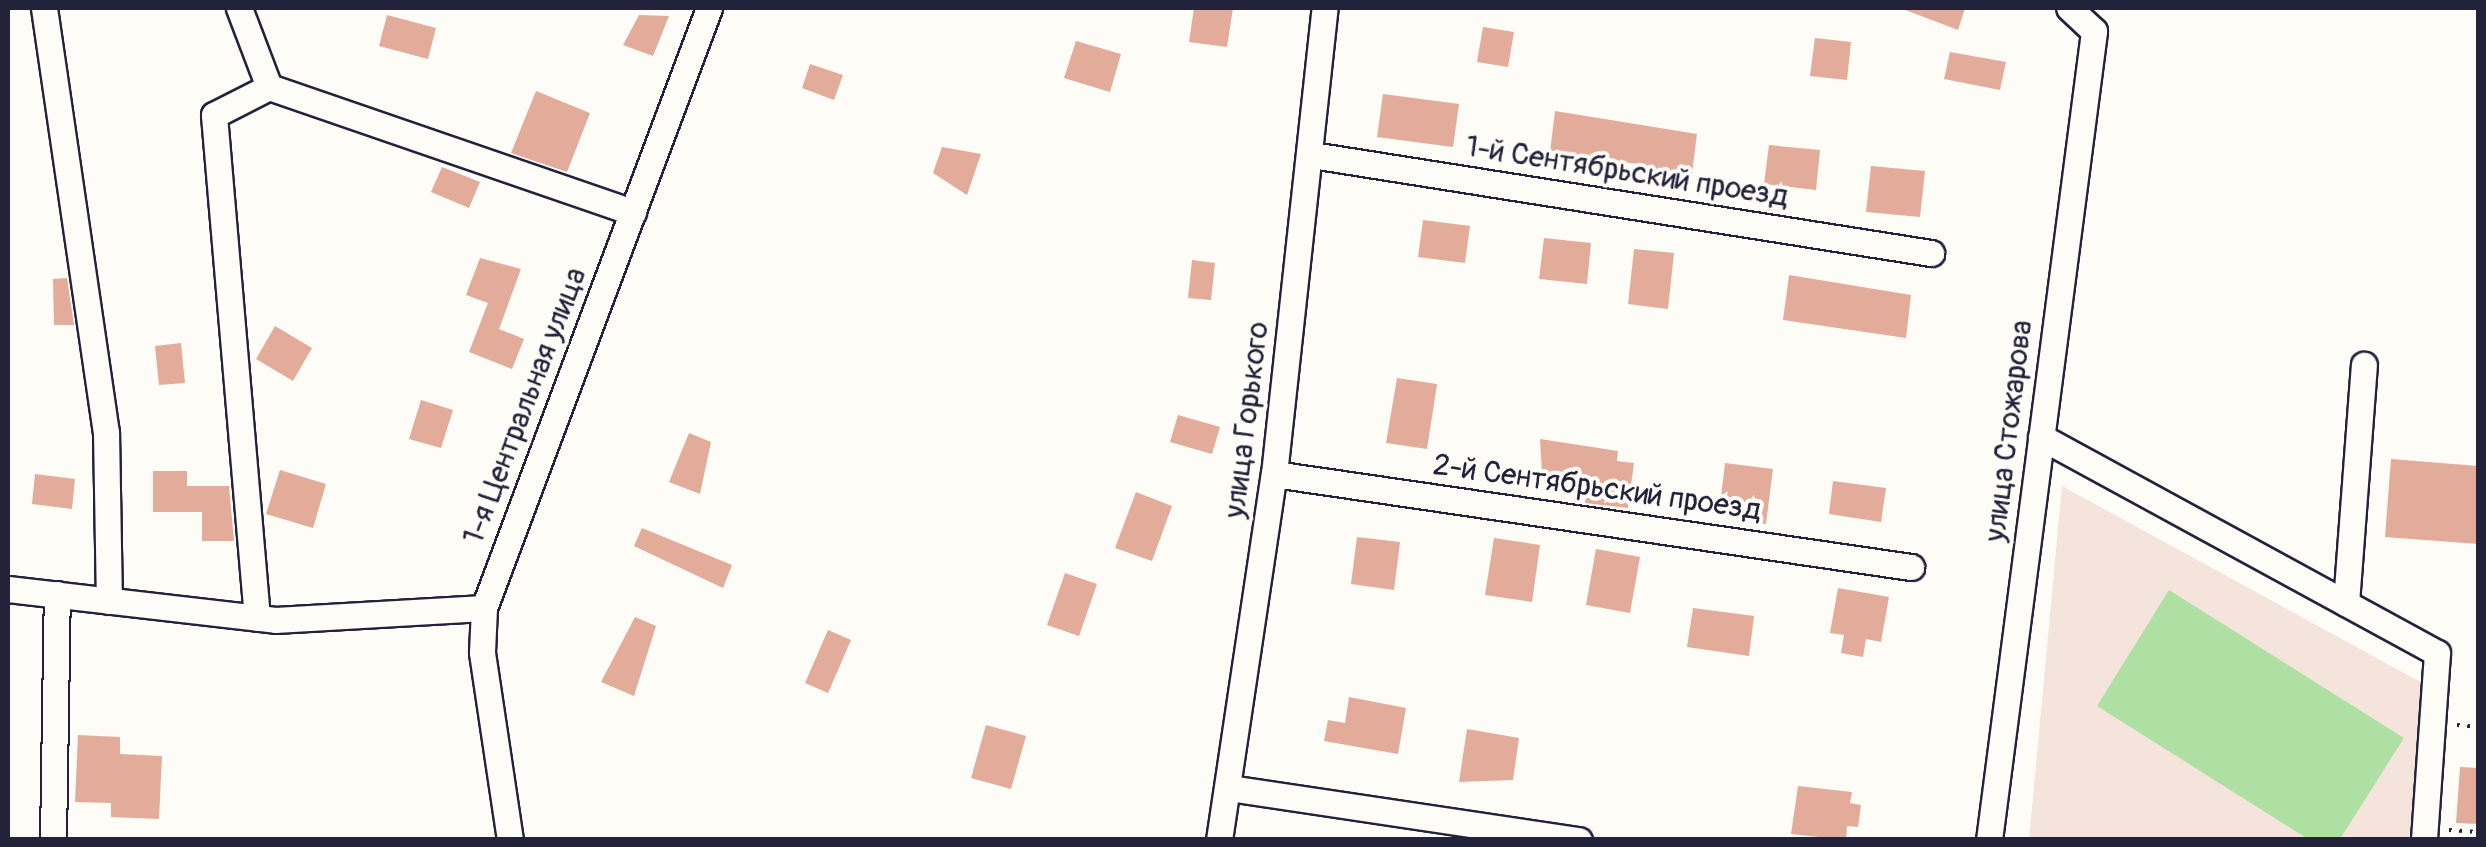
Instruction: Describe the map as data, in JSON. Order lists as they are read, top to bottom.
{
  "streets": {
    "street": [
      "1-й Сентябрьский проезд",
      "1-я Центральная улица",
      "улица Горького",
      "улица Стожарова",
      "2-й Сентябрьский проезд"
    ]
  },
  "crossings": [
    ["1-й Сентябрьский проезд", "улица Горького"],
    ["улица Горького", "2-й Сентябрьский проезд"]
  ]
}
